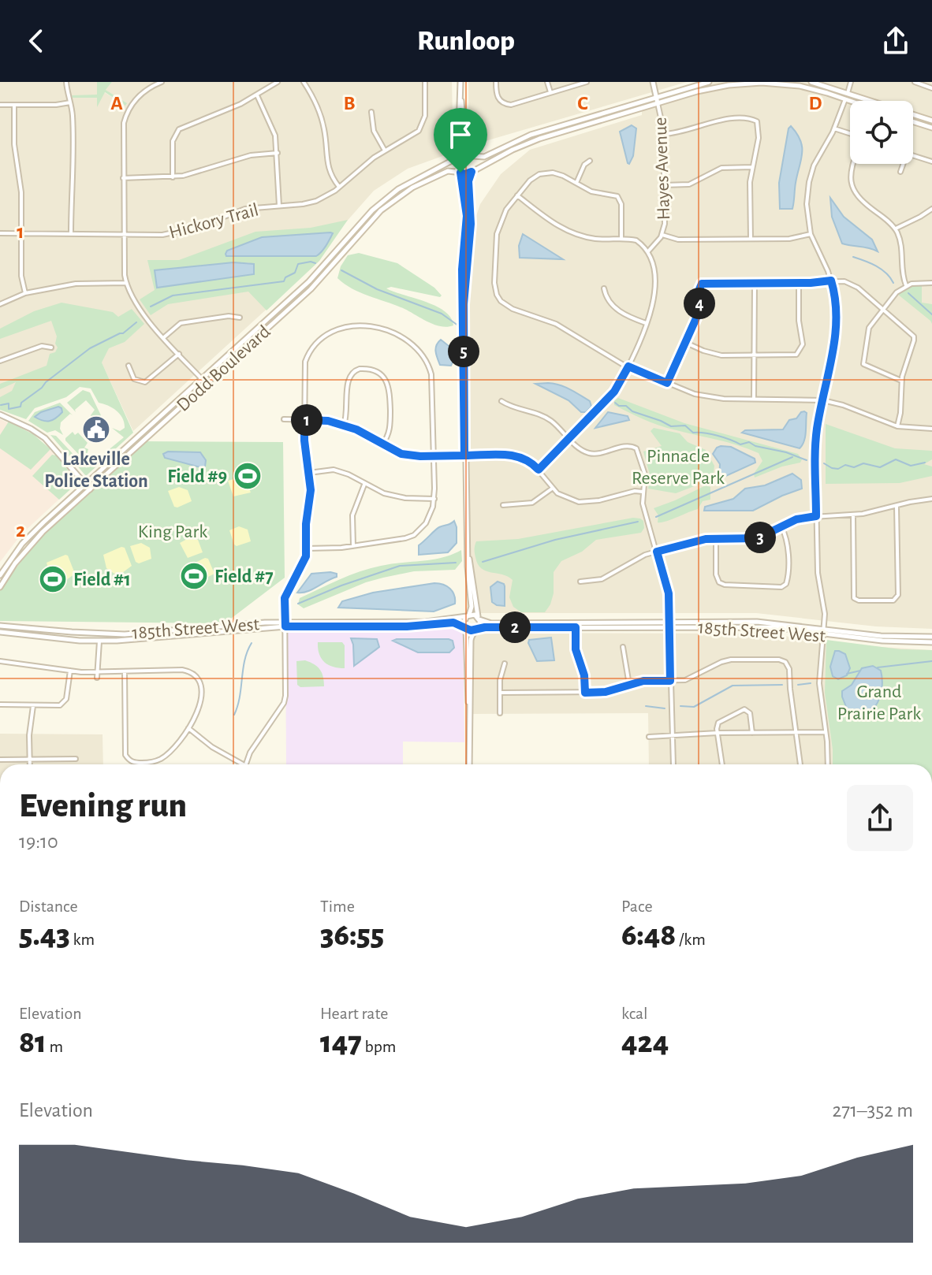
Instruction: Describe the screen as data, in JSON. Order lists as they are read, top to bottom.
{
  "streets": {
    "street": [
      "Hayes Avenue",
      "Hickory Trail",
      "Dodd Boulevard",
      "185th Street West"
    ]
  },
  "parks": ["Pinnacle Reserve Park", "King Park", "Grand Prairie Park"],
  "places": {
    "public building": ["Lakeville Police Station"],
    "sports": ["Field #9", "Field #7", "Field #1"]
  },
  "page": {
    "header": "Runloop",
    "pins": [
      "4",
      "5",
      "1",
      "3",
      "2"
    ],
    "heading": ["Evening run", "19:10"],
    "stats": [
      ["Distance", "5.43 km"],
      ["Time", "36:55"],
      ["Pace", "6:48 /km"],
      ["Elevation", "81 m"],
      ["Heart rate", "147 bpm"],
      ["kcal", "424"]
    ],
    "chart": ["Elevation", "271–352 m"]
  },
  "grid": {
    "columns": [
      "A",
      "B",
      "C",
      "D"
    ],
    "rows": ["1", "2"]
  }
}
